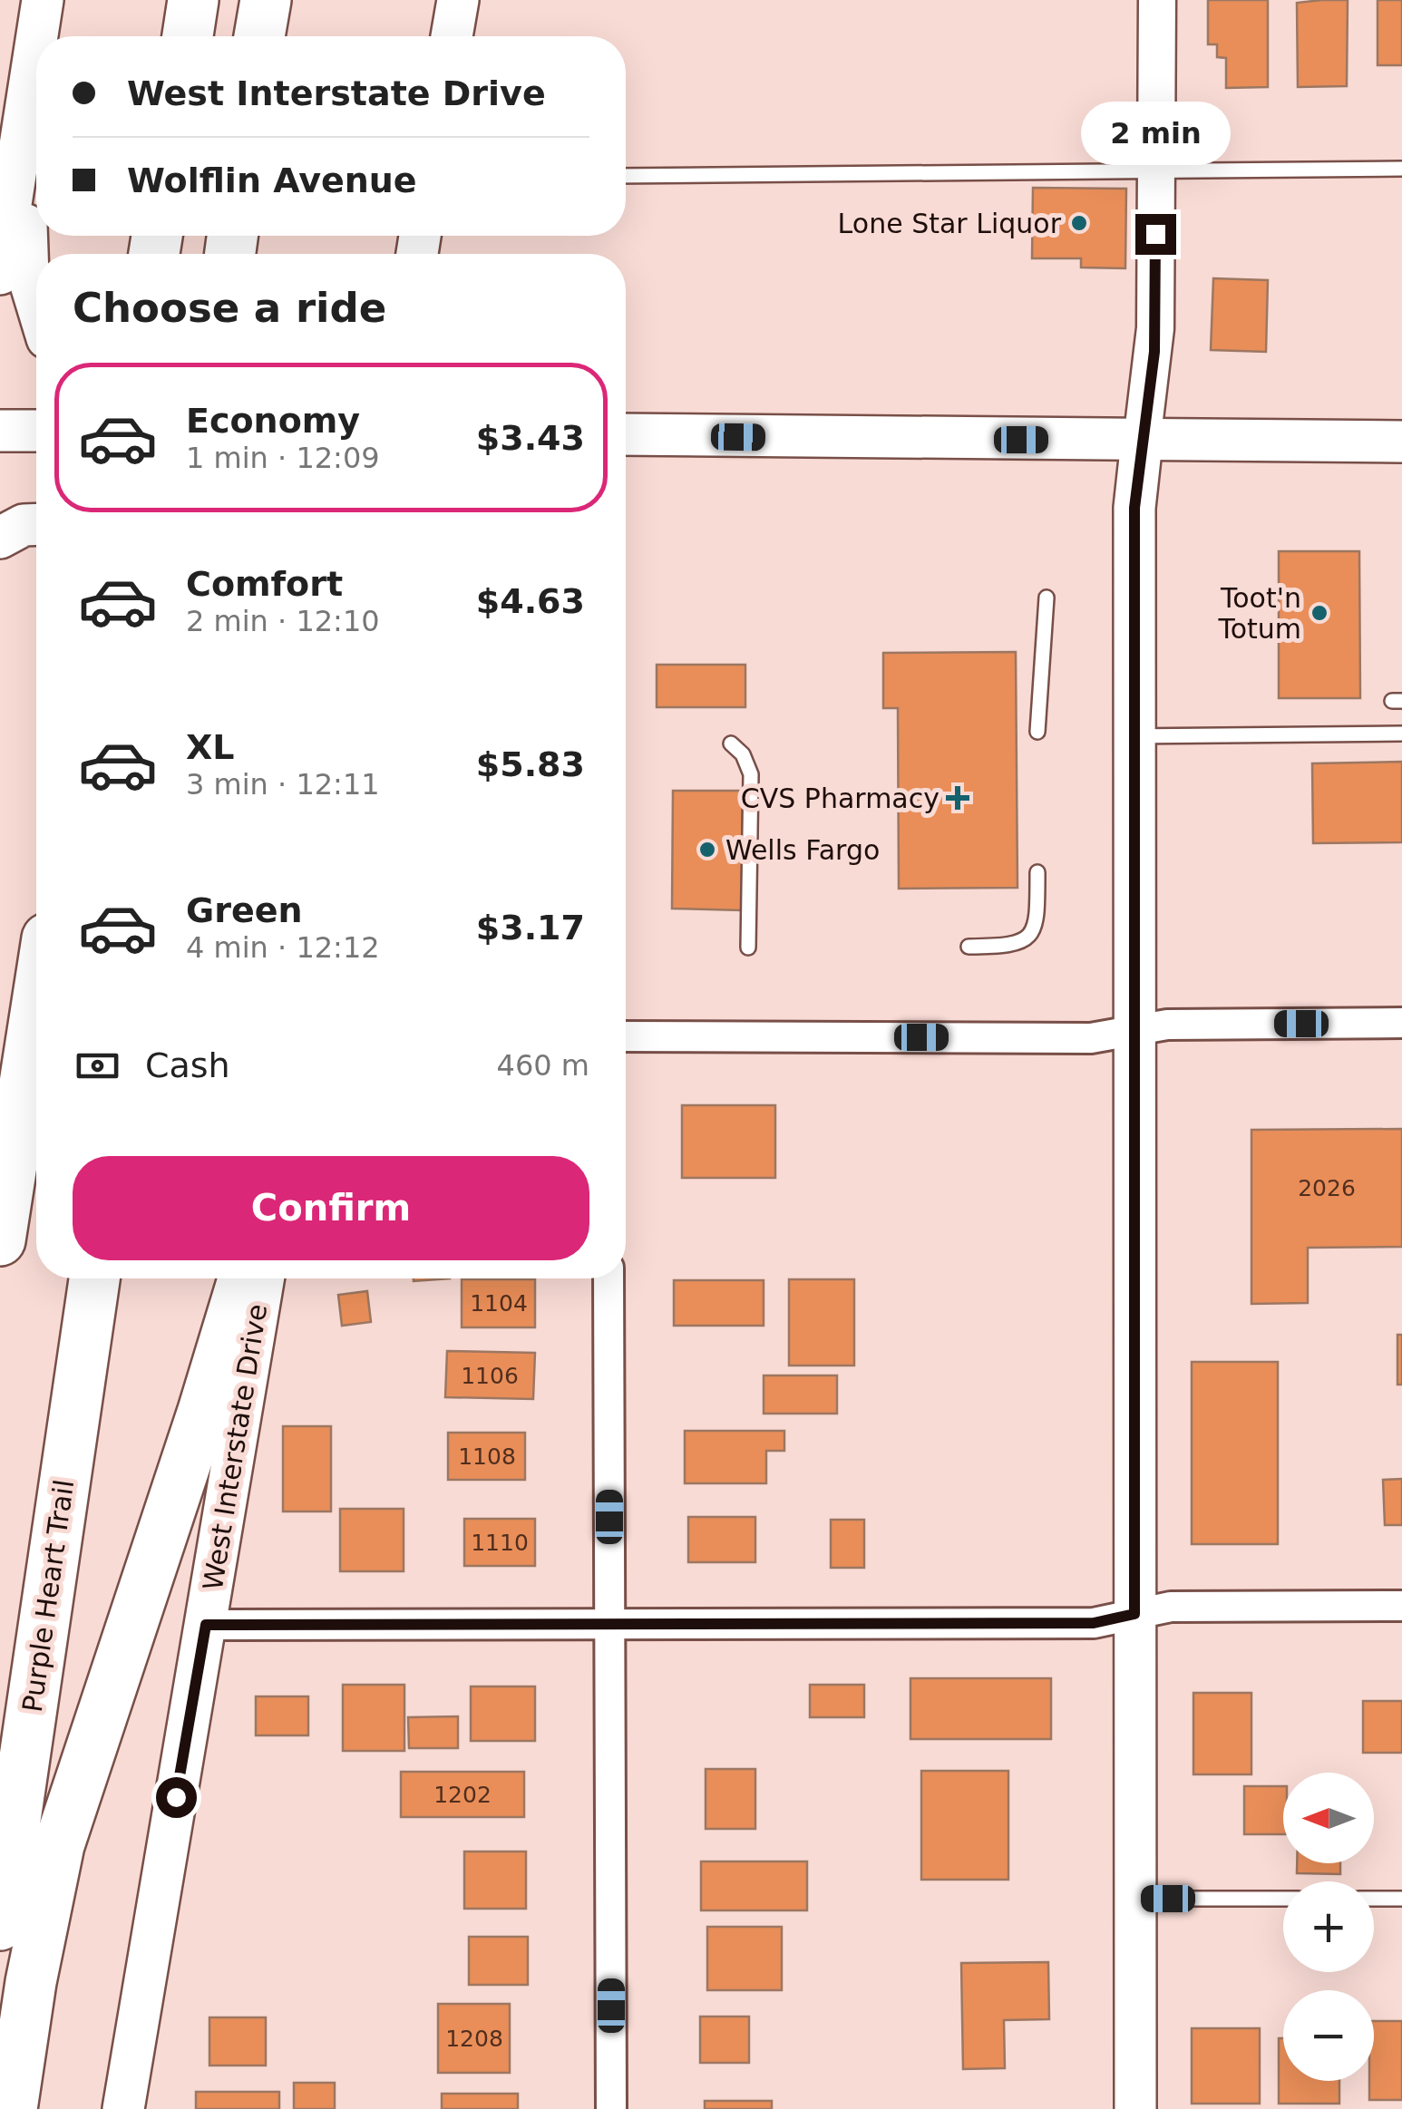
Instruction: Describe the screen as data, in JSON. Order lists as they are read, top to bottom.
{
  "streets": {
    "highway": ["Purple Heart Trail"],
    "main road": ["West Interstate Drive"]
  },
  "places": {
    "other": ["Lone Star Liquor", "Toot'n Totum", "Wells Fargo"],
    "health": ["CVS Pharmacy"]
  },
  "house_numbers": [
    "2026",
    "1104",
    "1106",
    "1108",
    "1110",
    "1202",
    "1208"
  ],
  "north": "left",
  "page": {
    "banner": ["West Interstate Drive", "Wolflin Avenue"],
    "bubble": "2 min",
    "heading": "Choose a ride",
    "list": [
      {
        "name": "Economy",
        "note": "1 min · 12:09",
        "value": "$3.43"
      },
      {
        "name": "Comfort",
        "note": "2 min · 12:10",
        "value": "$4.63"
      },
      {
        "name": "XL",
        "note": "3 min · 12:11",
        "value": "$5.83"
      },
      {
        "name": "Green",
        "note": "4 min · 12:12",
        "value": "$3.17"
      }
    ],
    "pay": ["Cash", "460 m"],
    "buttons": "Confirm",
    "map_buttons": ["+", "−"]
  }
}
